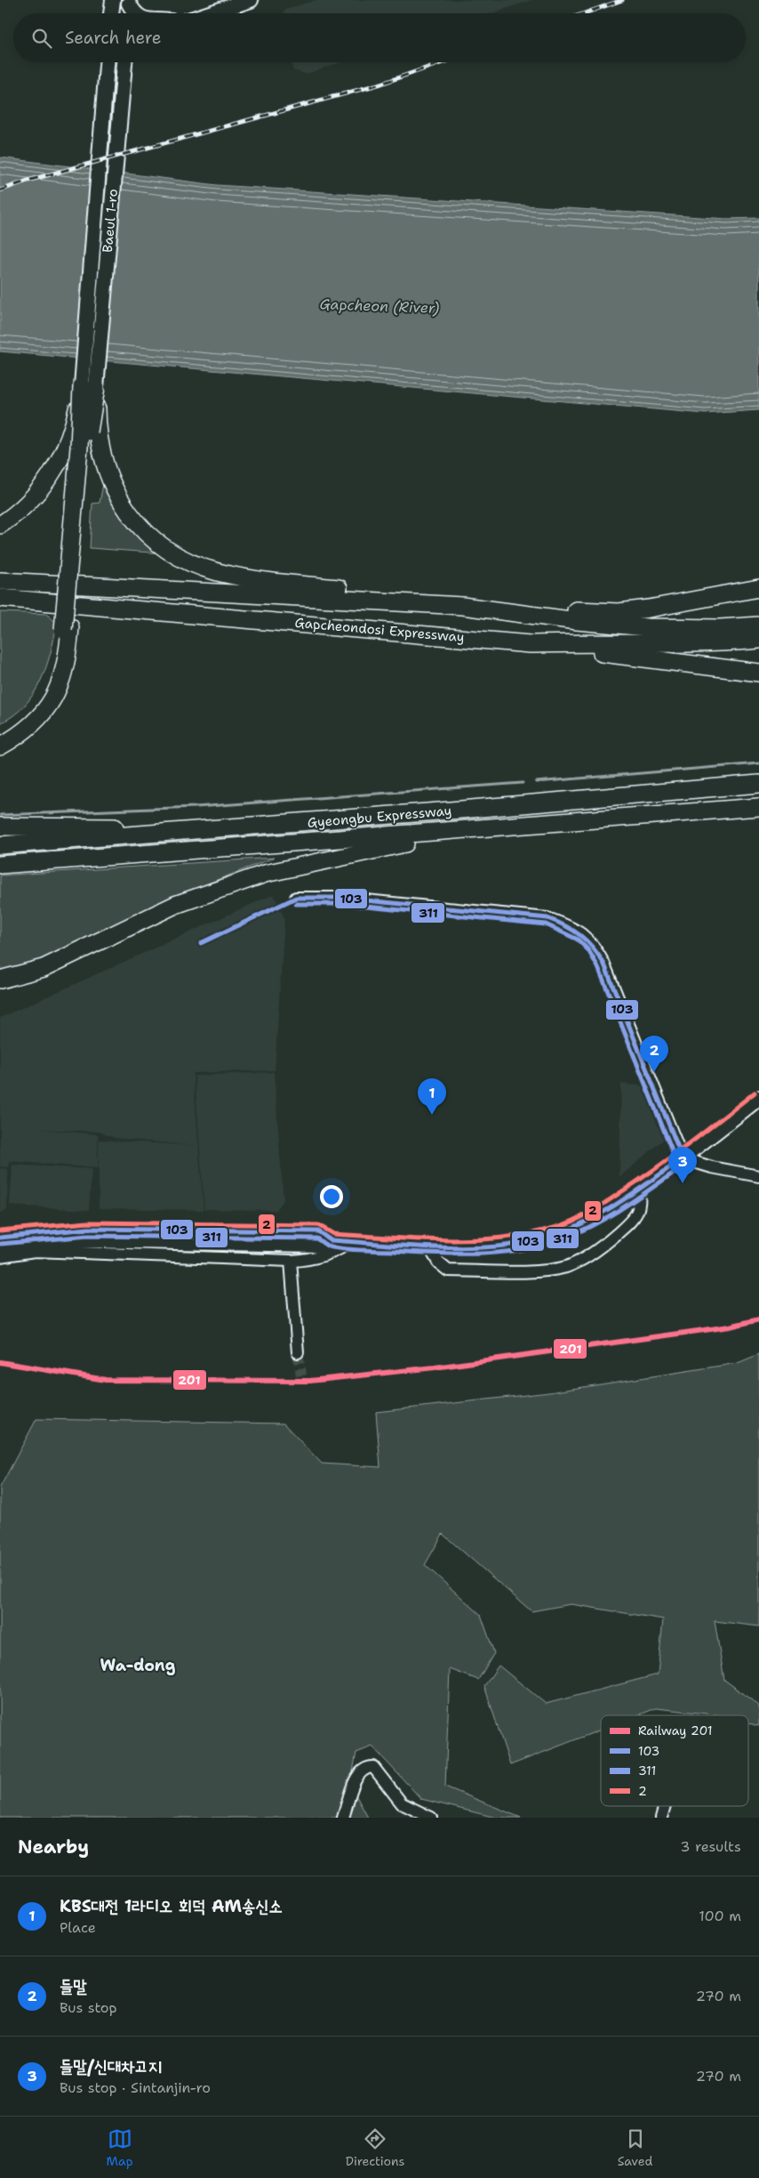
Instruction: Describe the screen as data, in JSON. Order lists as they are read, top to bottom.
{
  "streets": {
    "highway": ["Gapcheondosi Expressway", "Gyeongbu Expressway"],
    "main road": ["Baeul 1-ro"]
  },
  "districts": ["Wa-dong"],
  "water": ["Gapcheon (River)"],
  "lines": [
    "transit line 103",
    "transit line 311",
    "transit line 2",
    "rail line 201"
  ],
  "legend": [
    "Railway 201",
    "103",
    "311",
    "2"
  ],
  "page": {
    "search": "Search here",
    "pins": ["2", "1", "3"],
    "heading": ["Nearby", "3 results"],
    "list": [
      {
        "mark": "1",
        "name": "KBS대전 1라디오 회덕 AM송신소",
        "note": "Place",
        "value": "100 m"
      },
      {
        "mark": "2",
        "name": "들말",
        "note": "Bus stop",
        "value": "270 m"
      },
      {
        "mark": "3",
        "name": "들말/신대차고지",
        "note": "Bus stop · Sintanjin-ro",
        "value": "270 m"
      }
    ],
    "nav": ["Map", "Directions", "Saved"]
  }
}
